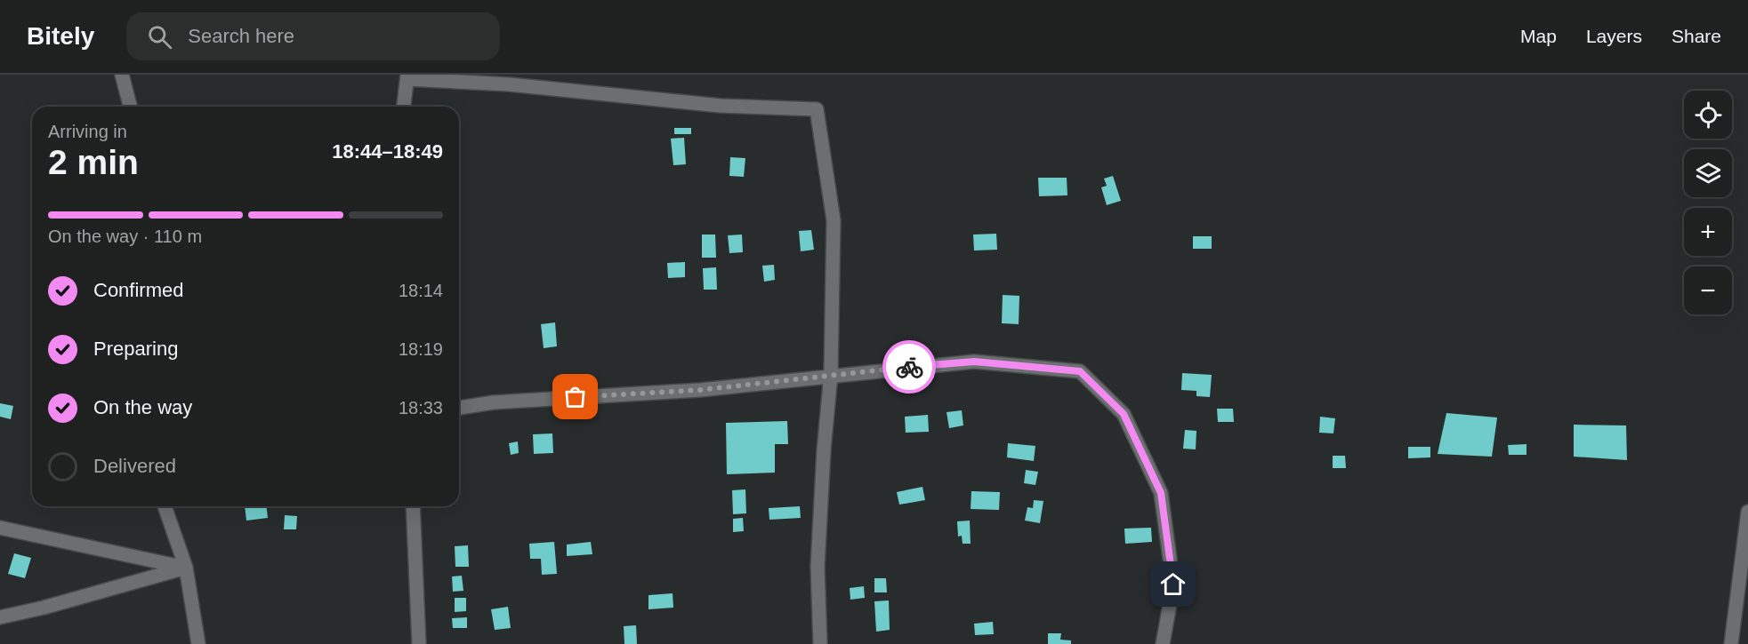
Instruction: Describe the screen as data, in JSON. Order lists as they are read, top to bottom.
{
  "page": {
    "header": "Bitely",
    "search": "Search here",
    "nav": ["Map", "Layers", "Share"],
    "map_buttons": ["+", "−"],
    "heading": ["2 min", "Arriving in", "18:44–18:49"],
    "bar": "On the way · 110 m",
    "list": [
      ["Confirmed", "18:14"],
      ["Preparing", "18:19"],
      ["On the way", "18:33"],
      "Delivered"
    ]
  }
}
